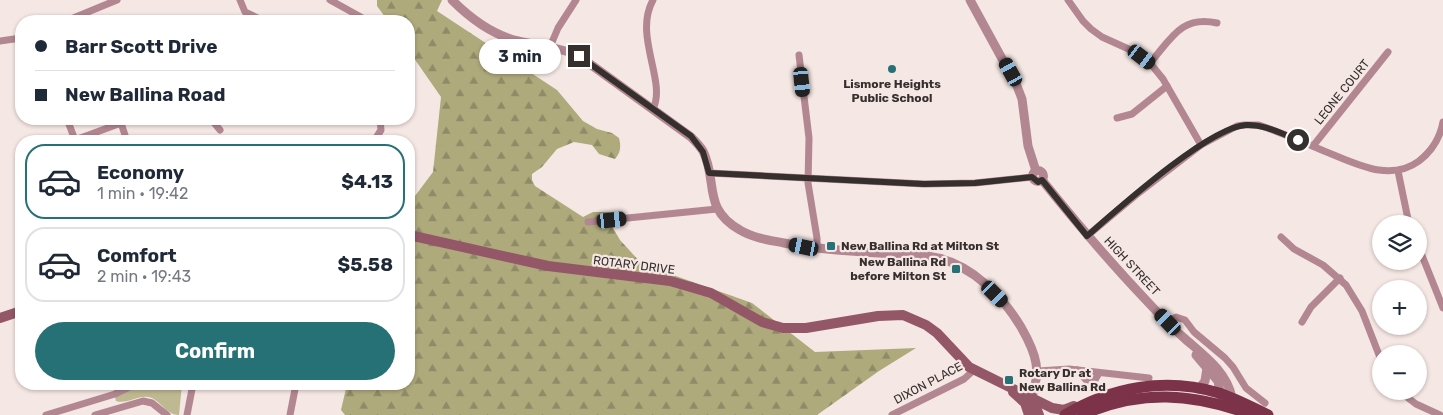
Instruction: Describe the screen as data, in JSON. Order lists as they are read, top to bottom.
{
  "streets": {
    "main road": ["ROTARY DRIVE"],
    "street": ["LEONE COURT", "HIGH STREET", "DIXON PLACE"]
  },
  "crossings": [
    ["ROTARY DRIVE", "DIXON PLACE"]
  ],
  "places": {
    "other": ["Lismore Heights Public School"],
    "transit": ["New Ballina Rd at Milton St", "New Ballina Rd before Milton St", "Rotary Dr at New Ballina Rd"]
  },
  "page": {
    "banner": ["Barr Scott Drive", "New Ballina Road"],
    "bubble": "3 min",
    "list": [
      {
        "name": "Economy",
        "note": "1 min · 19:42",
        "value": "$4.13"
      },
      {
        "name": "Comfort",
        "note": "2 min · 19:43",
        "value": "$5.58"
      }
    ],
    "map_buttons": ["+", "−"],
    "buttons": "Confirm"
  }
}
